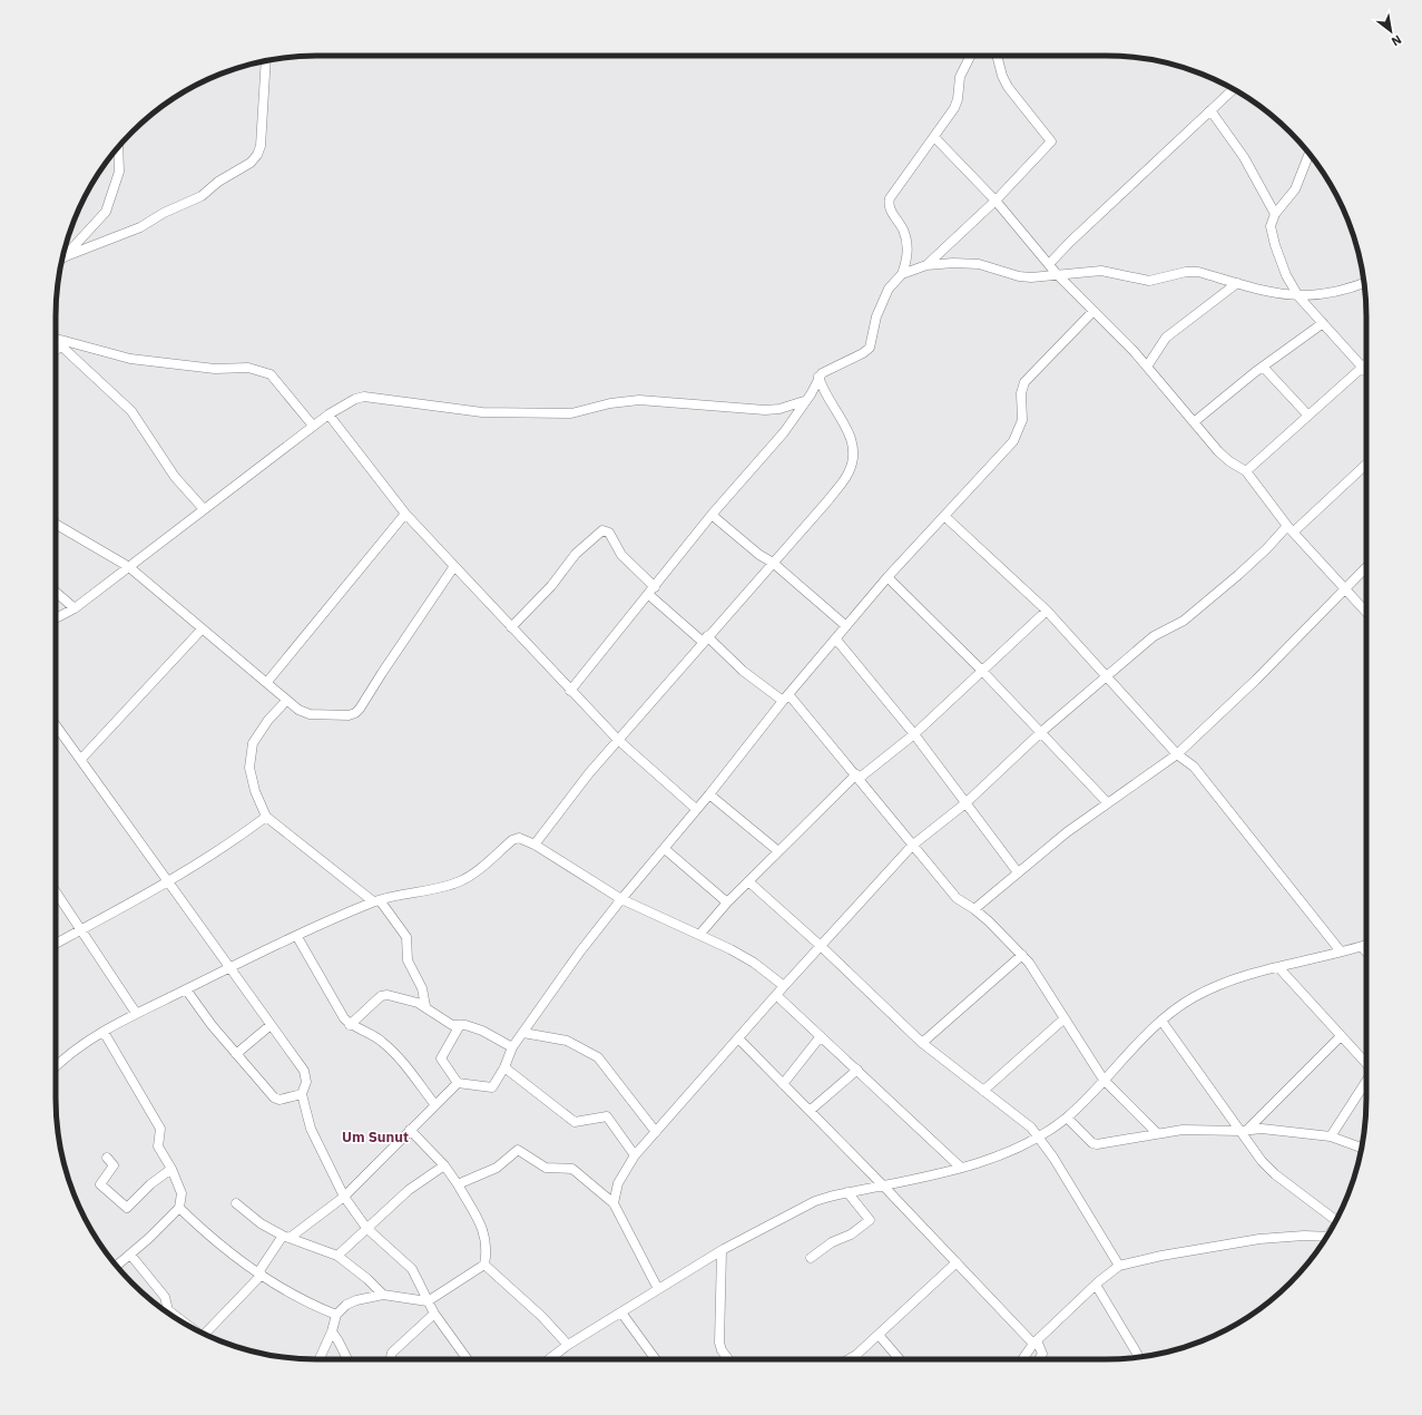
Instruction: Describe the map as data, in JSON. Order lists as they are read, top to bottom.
{
  "districts": ["Um Sunut"],
  "north": "bottom right"
}
